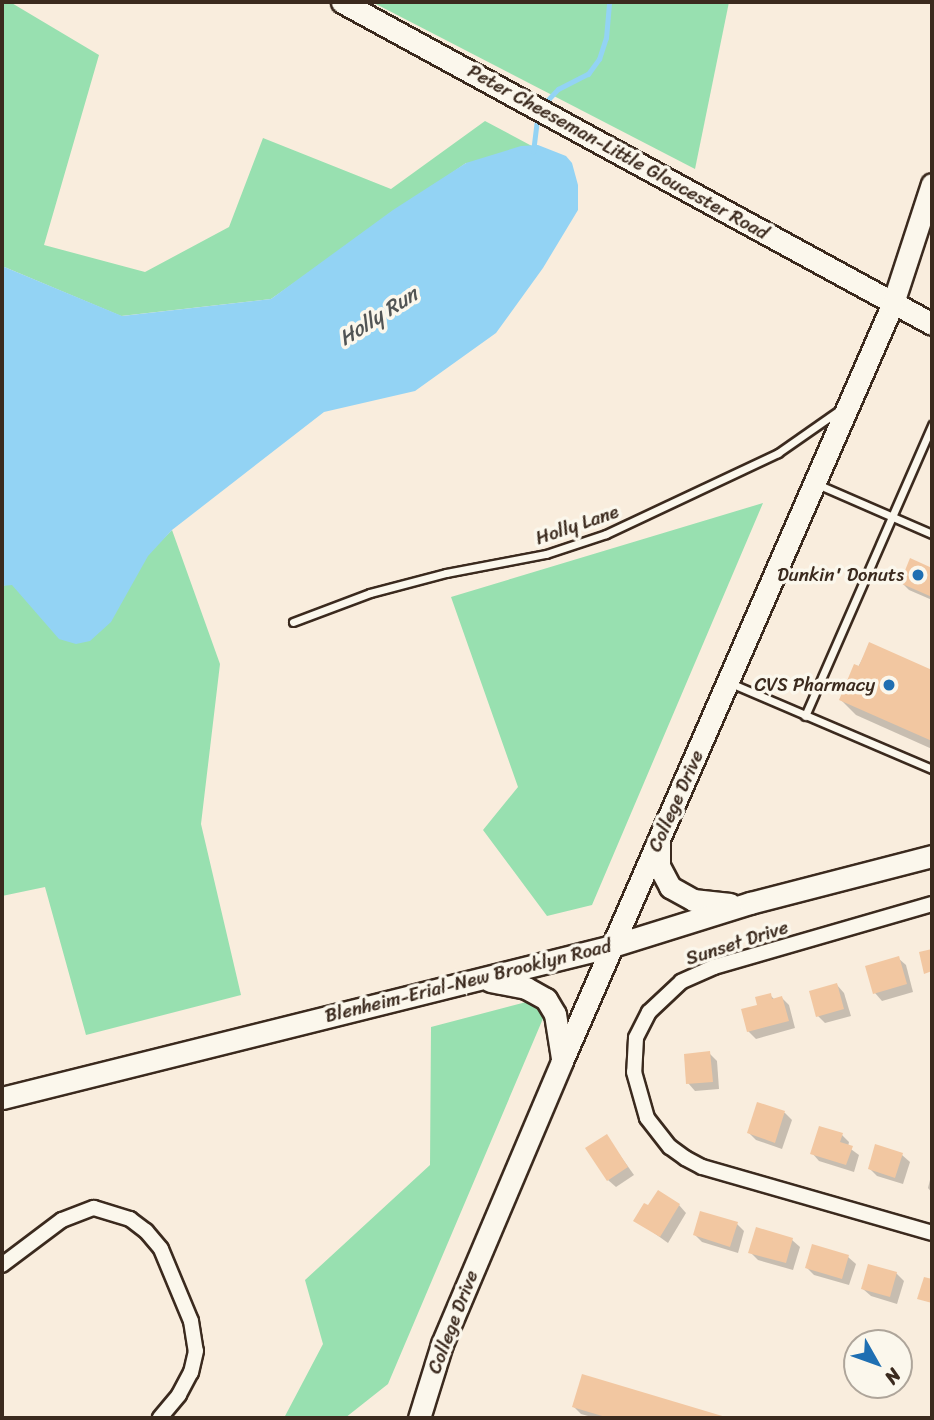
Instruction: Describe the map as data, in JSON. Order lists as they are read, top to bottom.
{
  "streets": {
    "main road": ["Peter Cheeseman-Little Gloucester Road", "College Drive", "Blenheim-Erial-New Brooklyn Road"],
    "street": ["Sunset Drive"],
    "lane": ["Holly Lane"]
  },
  "crossings": [
    ["Peter Cheeseman-Little Gloucester Road", "College Drive"],
    ["Holly Lane", "College Drive"],
    ["College Drive", "Blenheim-Erial-New Brooklyn Road"]
  ],
  "water": ["Holly Run"],
  "places": ["Dunkin' Donuts", "CVS Pharmacy"],
  "north": "bottom right"
}
